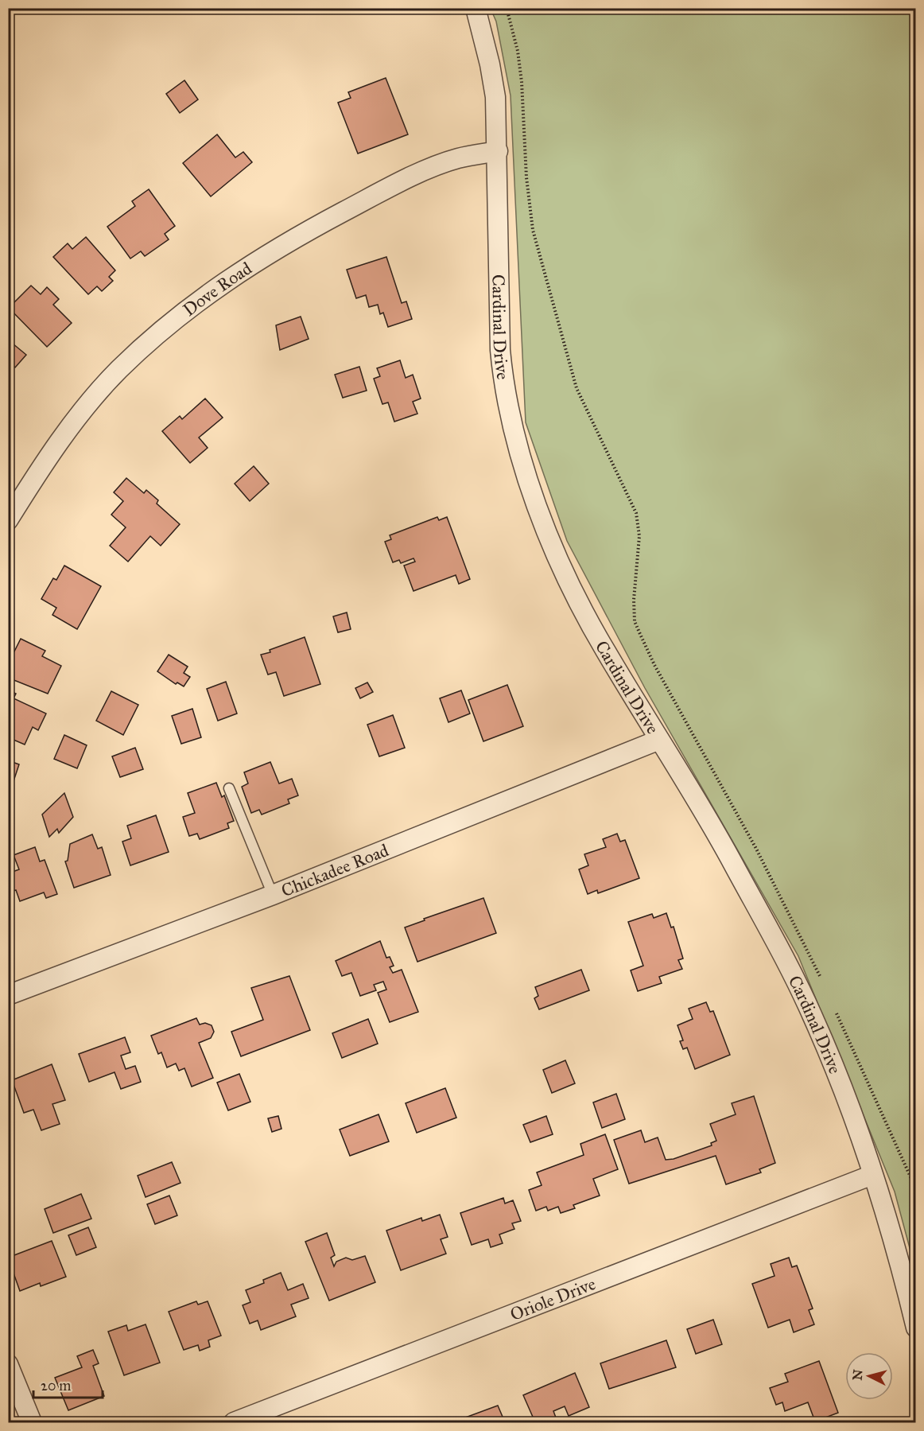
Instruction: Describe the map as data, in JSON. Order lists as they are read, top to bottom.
{
  "streets": {
    "street": [
      "Dove Road",
      "Cardinal Drive",
      "Chickadee Road",
      "Oriole Drive"
    ]
  },
  "crossings": [
    ["Dove Road", "Cardinal Drive"],
    ["Cardinal Drive", "Chickadee Road"],
    ["Cardinal Drive", "Oriole Drive"]
  ],
  "scale_bar": "20 m",
  "north": "left"
}
